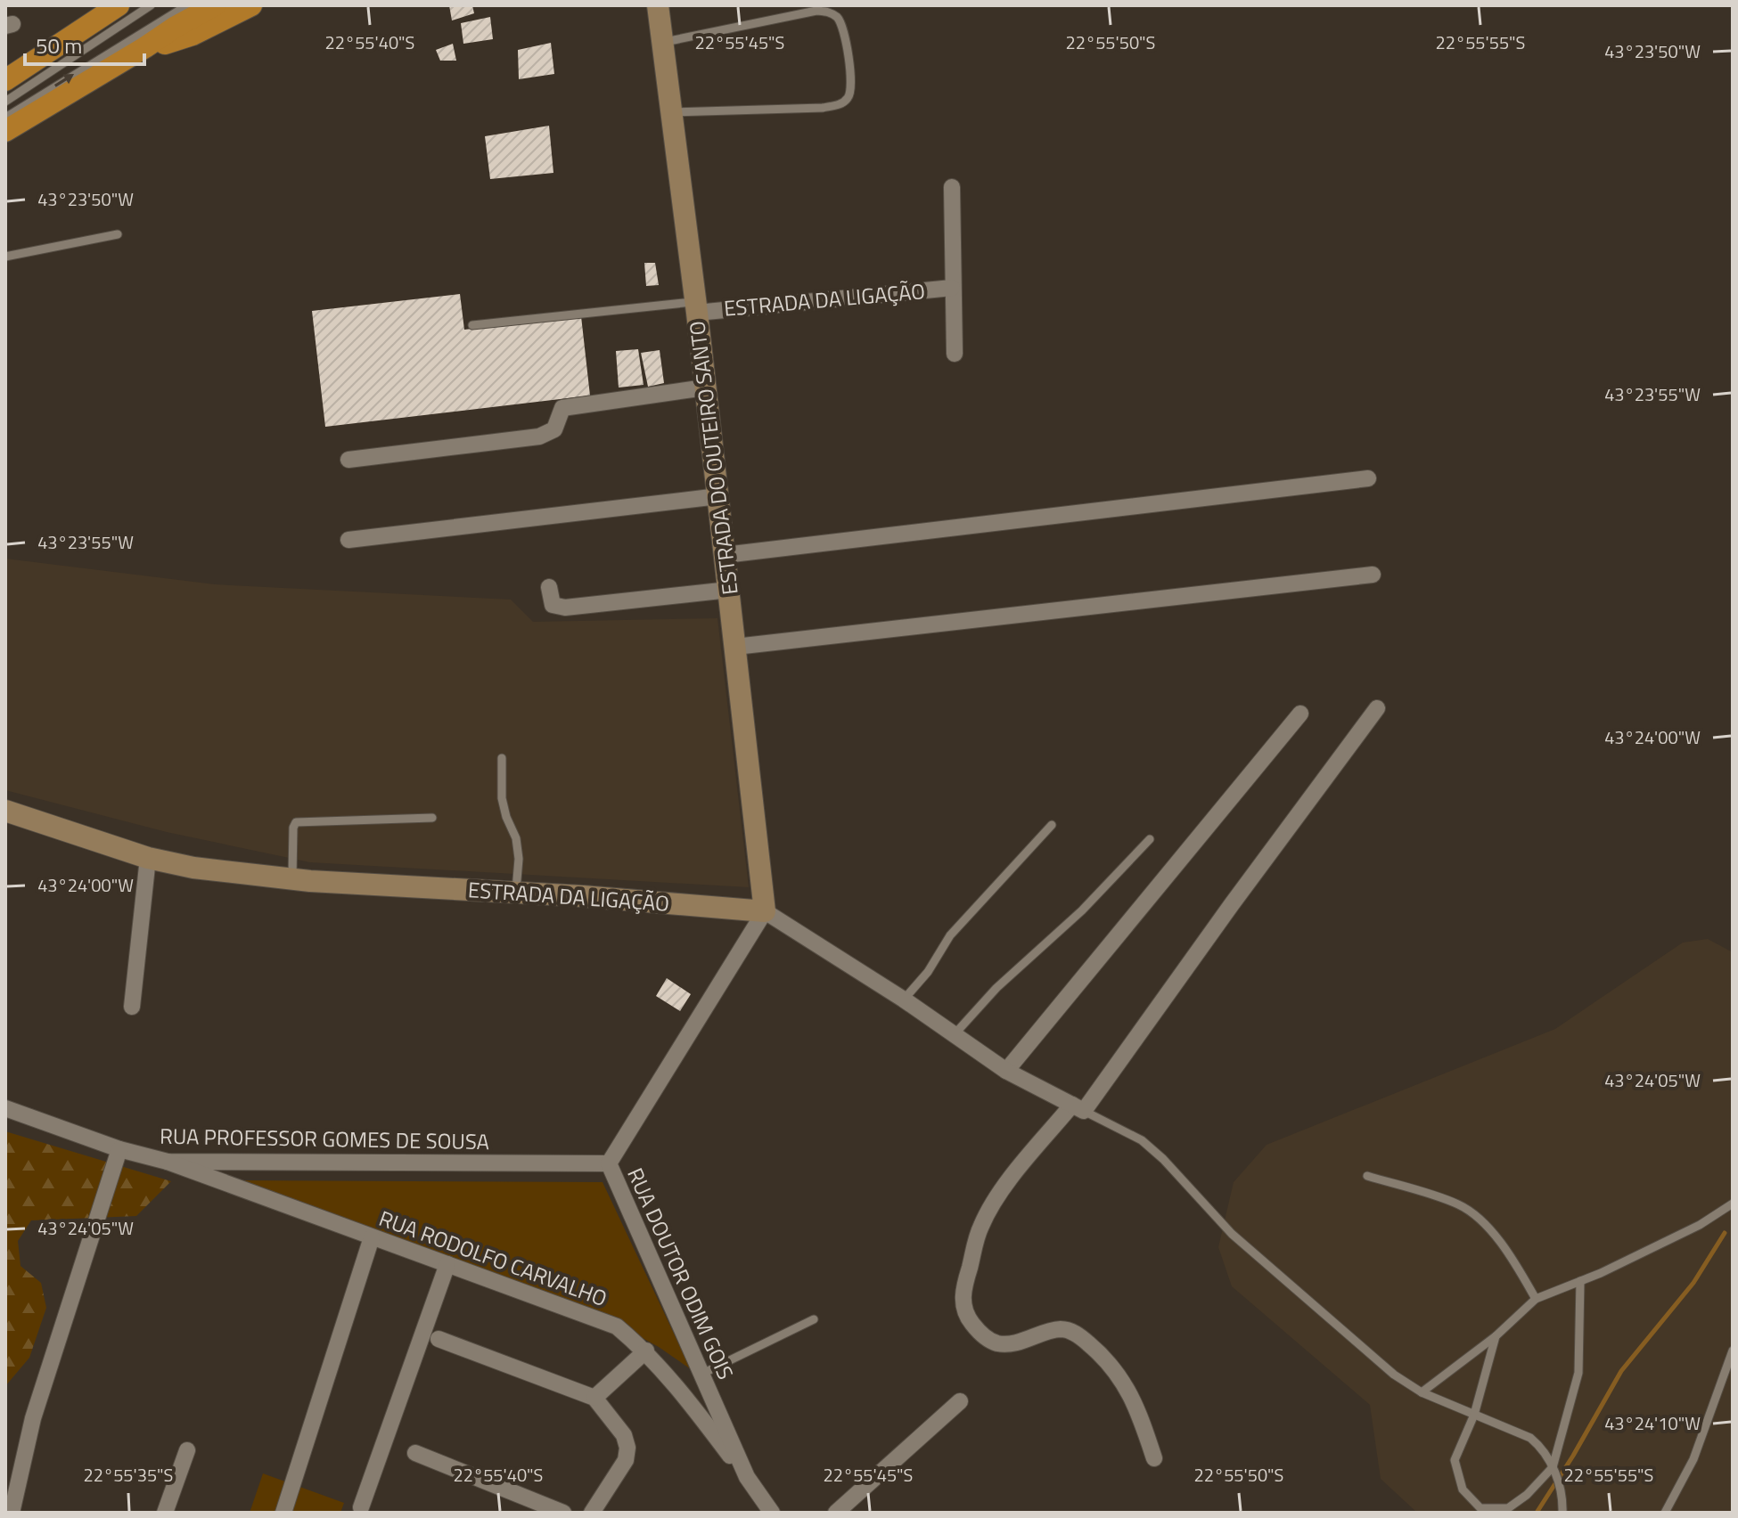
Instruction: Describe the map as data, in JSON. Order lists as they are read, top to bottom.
{
  "streets": {
    "street": [
      "ESTRADA DA LIGAÇÃO",
      "ESTRADA DO OUTEIRO SANTO",
      "RUA PROFESSOR GOMES DE SOUSA",
      "RUA RODOLFO CARVALHO",
      "RUA DOUTOR ODIM GOIS"
    ]
  },
  "crossings": [
    ["ESTRADA DA LIGAÇÃO", "ESTRADA DO OUTEIRO SANTO"],
    ["ESTRADA DA LIGAÇÃO", "RUA DOUTOR ODIM GOIS"],
    ["ESTRADA DO OUTEIRO SANTO", "RUA DOUTOR ODIM GOIS"],
    ["RUA PROFESSOR GOMES DE SOUSA", "RUA RODOLFO CARVALHO"],
    ["RUA PROFESSOR GOMES DE SOUSA", "RUA DOUTOR ODIM GOIS"],
    ["RUA RODOLFO CARVALHO", "RUA DOUTOR ODIM GOIS"]
  ],
  "scale_bar": "50 m",
  "coordinates": [
    "22°55'40\"S",
    "22°55'45\"S",
    "22°55'50\"S",
    "22°55'55\"S",
    "43°23'50\"W",
    "43°23'55\"W",
    "43°24'00\"W",
    "43°24'05\"W",
    "43°24'10\"W",
    "22°55'35\"S"
  ]
}
